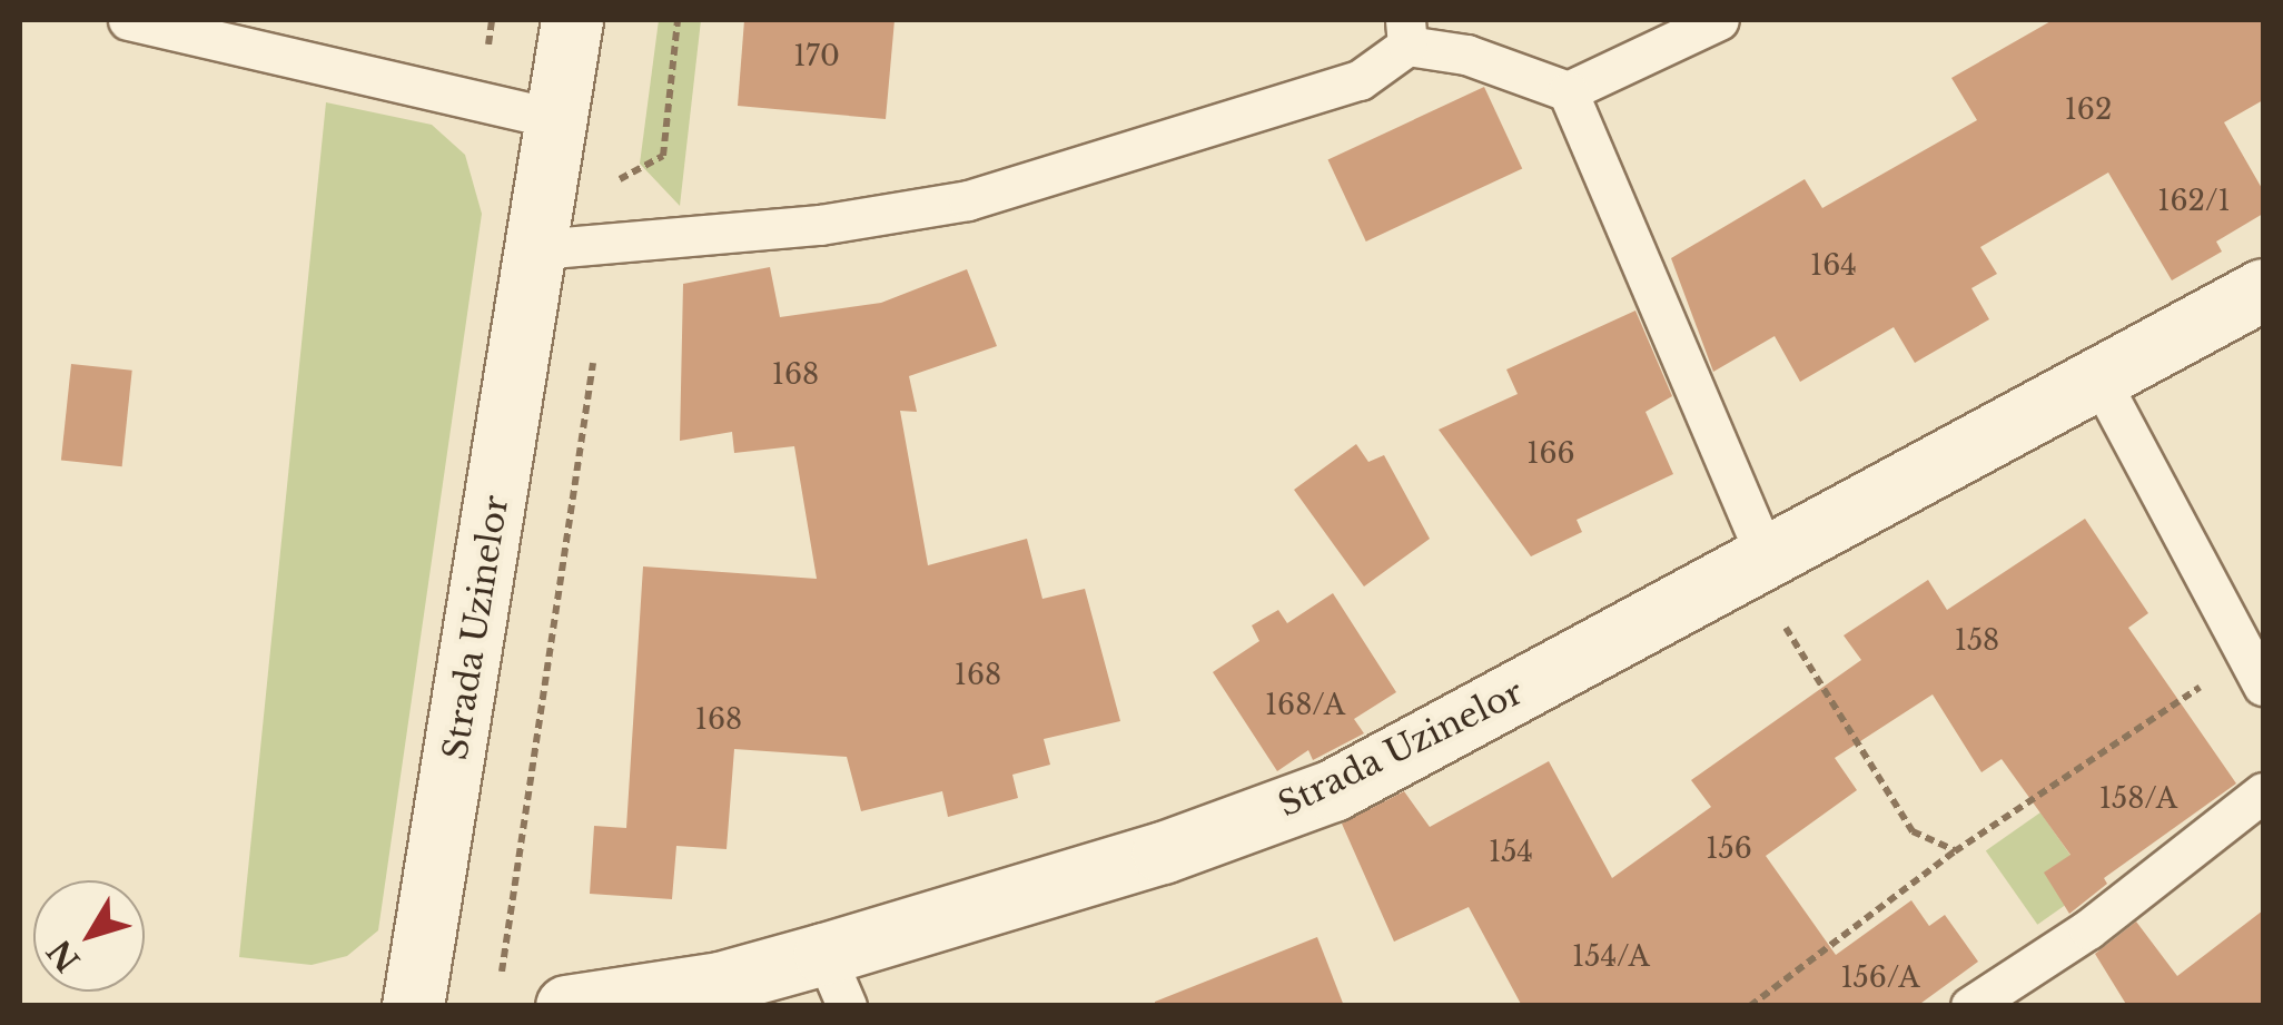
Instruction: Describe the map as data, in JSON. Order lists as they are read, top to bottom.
{
  "streets": {
    "street": ["Strada Uzinelor"]
  },
  "house_numbers": [
    "170",
    "162",
    "162/1",
    "164",
    "168",
    "166",
    "158",
    "168",
    "168/A",
    "168",
    "158/A",
    "156",
    "154",
    "154/A",
    "156/A"
  ],
  "north": "bottom left"
}
